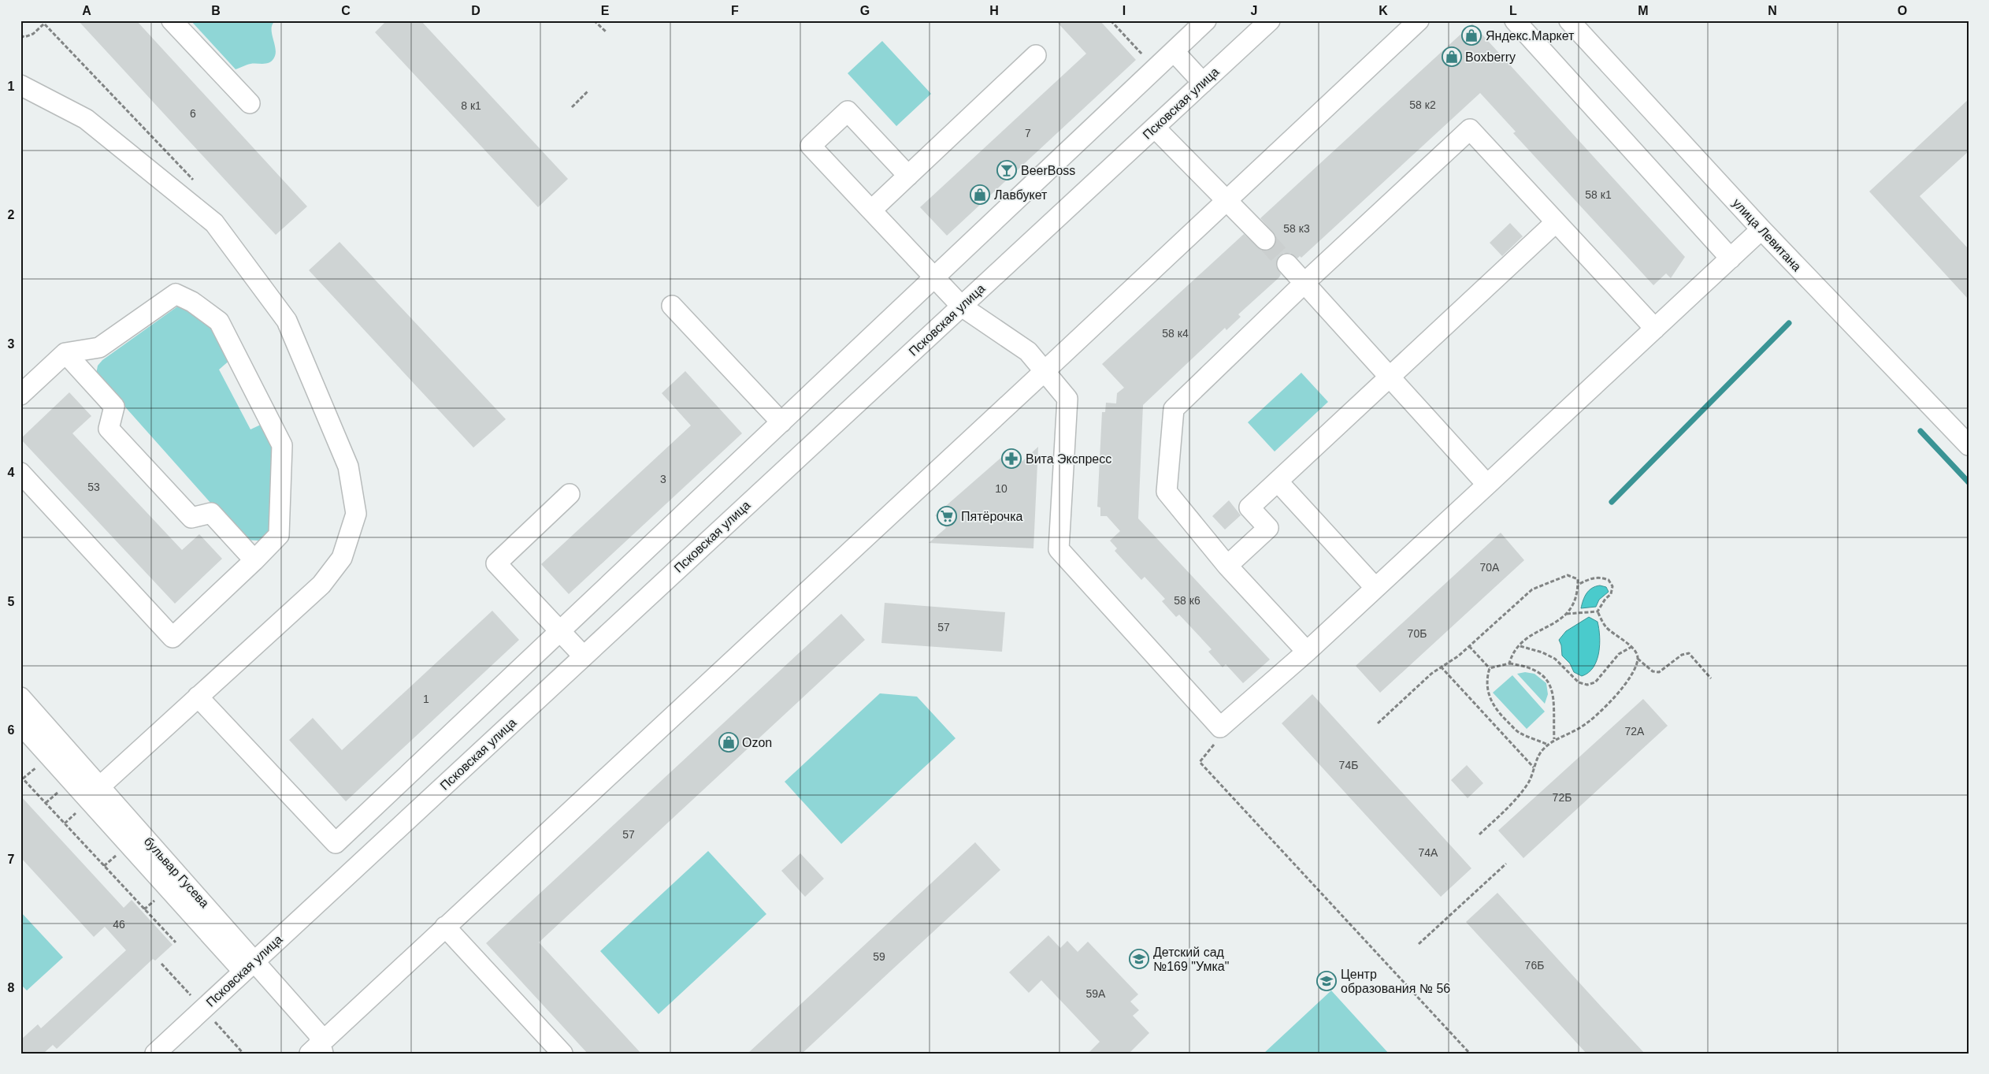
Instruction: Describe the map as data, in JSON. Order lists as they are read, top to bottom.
{
  "streets": {
    "street": ["Псковская улица", "улица Левитана", "бульвар Гусева"]
  },
  "crossings": [
    ["Псковская улица", "бульвар Гусева"]
  ],
  "places": {
    "shop": [
      "Яндекс.Маркет",
      "Boxberry",
      "Лавбукет",
      "Ozon"
    ],
    "bar": ["BeerBoss"],
    "pharmacy": ["Вита Экспресс"],
    "supermarket": ["Пятёрочка"],
    "school or university": ["Детский сад №169 \"Умка\"", "Центр образования № 56"]
  },
  "house_numbers": [
    "58 к2",
    "8 к1",
    "6",
    "7",
    "58 к1",
    "58 к3",
    "58 к4",
    "3",
    "53",
    "10",
    "70А",
    "58 к6",
    "57",
    "70Б",
    "1",
    "72А",
    "74Б",
    "72Б",
    "57",
    "74А",
    "46",
    "59",
    "76Б",
    "59А"
  ],
  "grid": {
    "columns": [
      "A",
      "B",
      "C",
      "D",
      "E",
      "F",
      "G",
      "H",
      "I",
      "J",
      "K",
      "L",
      "M",
      "N",
      "O"
    ],
    "rows": [
      "1",
      "2",
      "3",
      "4",
      "5",
      "6",
      "7",
      "8"
    ]
  }
}
